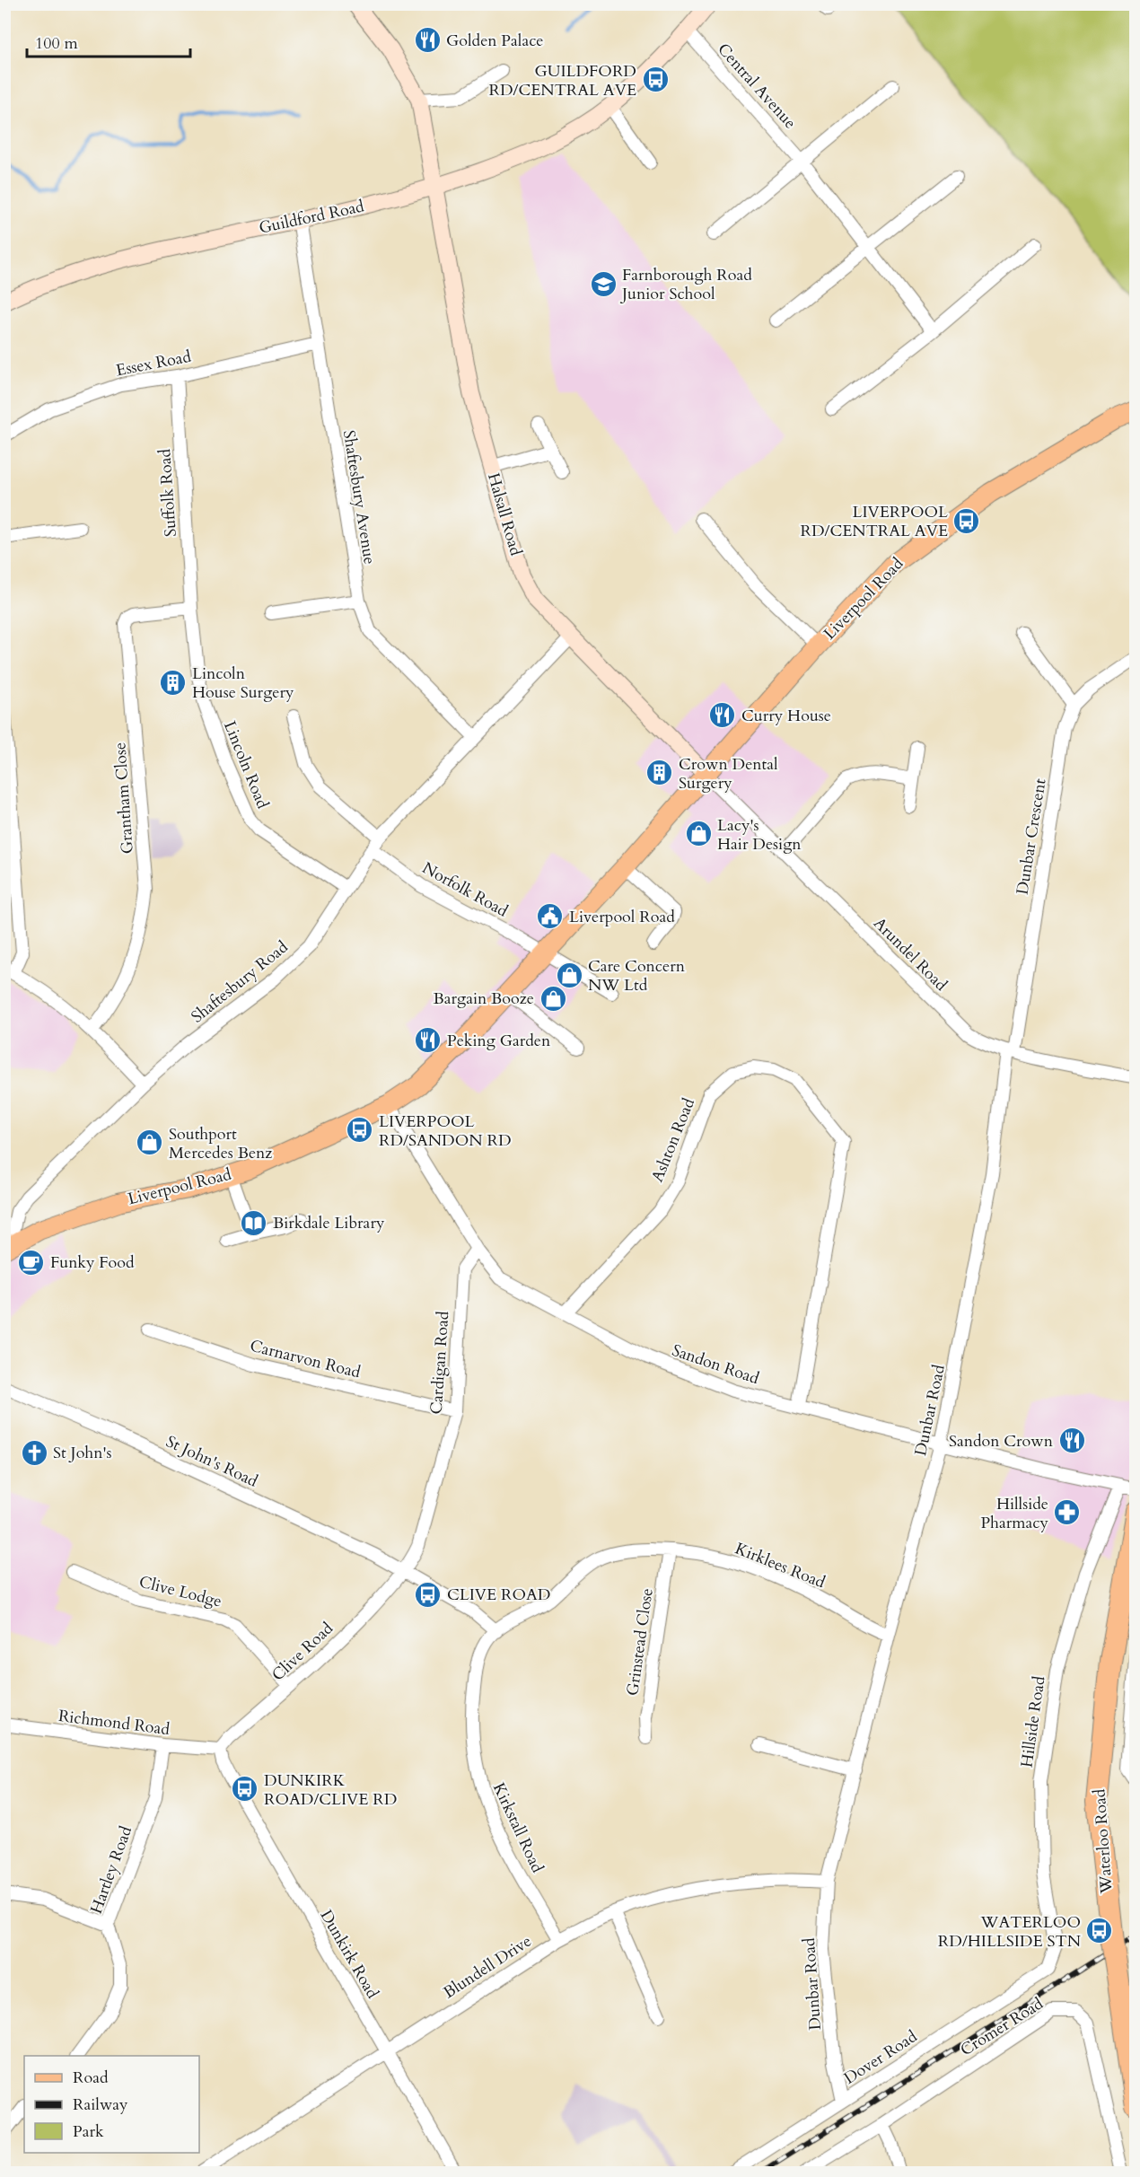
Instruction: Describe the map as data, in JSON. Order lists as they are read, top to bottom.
{
  "streets": {
    "highway": ["Waterloo Road"],
    "main road": ["Liverpool Road"],
    "street": [
      "Central Avenue",
      "Guildford Road",
      "Essex Road",
      "Suffolk Road",
      "Shaftesbury Avenue",
      "Halsall Road",
      "Lincoln Road",
      "Grantham Close",
      "Dunbar Crescent",
      "Norfolk Road",
      "Arundel Road",
      "Shaftesbury Road",
      "Ashton Road",
      "Carnarvon Road",
      "Cardigan Road",
      "Sandon Road",
      "Dunbar Road",
      "St John's Road",
      "Kirklees Road",
      "Clive Lodge",
      "Grinstead Close",
      "Clive Road",
      "Hillside Road",
      "Richmond Road",
      "Kirkstall Road",
      "Hartley Road",
      "Dunkirk Road",
      "Blundell Drive",
      "Cromer Road",
      "Dover Road"
    ]
  },
  "crossings": [
    ["Central Avenue", "Guildford Road"],
    ["Guildford Road", "Shaftesbury Avenue"],
    ["Guildford Road", "Halsall Road"],
    ["Essex Road", "Suffolk Road"],
    ["Essex Road", "Shaftesbury Avenue"],
    ["Suffolk Road", "Lincoln Road"],
    ["Suffolk Road", "Grantham Close"],
    ["Shaftesbury Avenue", "Shaftesbury Road"],
    ["Halsall Road", "Liverpool Road"],
    ["Halsall Road", "Arundel Road"],
    ["Halsall Road", "Shaftesbury Road"],
    ["Liverpool Road", "Norfolk Road"],
    ["Liverpool Road", "Arundel Road"],
    ["Liverpool Road", "Shaftesbury Road"],
    ["Liverpool Road", "Sandon Road"],
    ["Lincoln Road", "Grantham Close"],
    ["Lincoln Road", "Shaftesbury Road"],
    ["Dunbar Crescent", "Arundel Road"],
    ["Dunbar Crescent", "Dunbar Road"],
    ["Norfolk Road", "Shaftesbury Road"],
    ["Arundel Road", "Dunbar Road"],
    ["Ashton Road", "Sandon Road"],
    ["Carnarvon Road", "Cardigan Road"],
    ["Cardigan Road", "Sandon Road"],
    ["Cardigan Road", "St John's Road"],
    ["Cardigan Road", "Clive Road"],
    ["Sandon Road", "Dunbar Road"],
    ["Sandon Road", "Hillside Road"],
    ["Dunbar Road", "Kirklees Road"],
    ["Dunbar Road", "Blundell Drive"],
    ["Dunbar Road", "Dover Road"],
    ["St John's Road", "Clive Road"],
    ["Kirklees Road", "Grinstead Close"],
    ["Kirklees Road", "Kirkstall Road"],
    ["Clive Lodge", "Clive Road"],
    ["Clive Road", "Richmond Road"],
    ["Clive Road", "Dunkirk Road"],
    ["Hillside Road", "Dover Road"],
    ["Richmond Road", "Hartley Road"],
    ["Richmond Road", "Dunkirk Road"],
    ["Kirkstall Road", "Blundell Drive"],
    ["Dunkirk Road", "Blundell Drive"]
  ],
  "places": {
    "restaurant": [
      "Golden Palace",
      "Curry House",
      "Peking Garden",
      "Sandon Crown"
    ],
    "bus stop": [
      "GUILDFORD RD/CENTRAL AVE",
      "LIVERPOOL RD/CENTRAL AVE",
      "LIVERPOOL RD/SANDON RD",
      "CLIVE ROAD",
      "DUNKIRK ROAD/CLIVE RD",
      "WATERLOO RD/HILLSIDE STN"
    ],
    "school or university": ["Farnborough Road Junior School"],
    "building": ["Lincoln House Surgery", "Crown Dental Surgery"],
    "shop": [
      "Lacy's Hair Design",
      "Care Concern NW Ltd",
      "Bargain Booze",
      "Southport Mercedes Benz"
    ],
    "public building": ["Liverpool Road"],
    "library": ["Birkdale Library"],
    "cafe": ["Funky Food"],
    "church": ["St John's"],
    "pharmacy": ["Hillside Pharmacy"]
  },
  "legend": ["Road", "Railway", "Park"],
  "scale_bar": "100 m"
}
